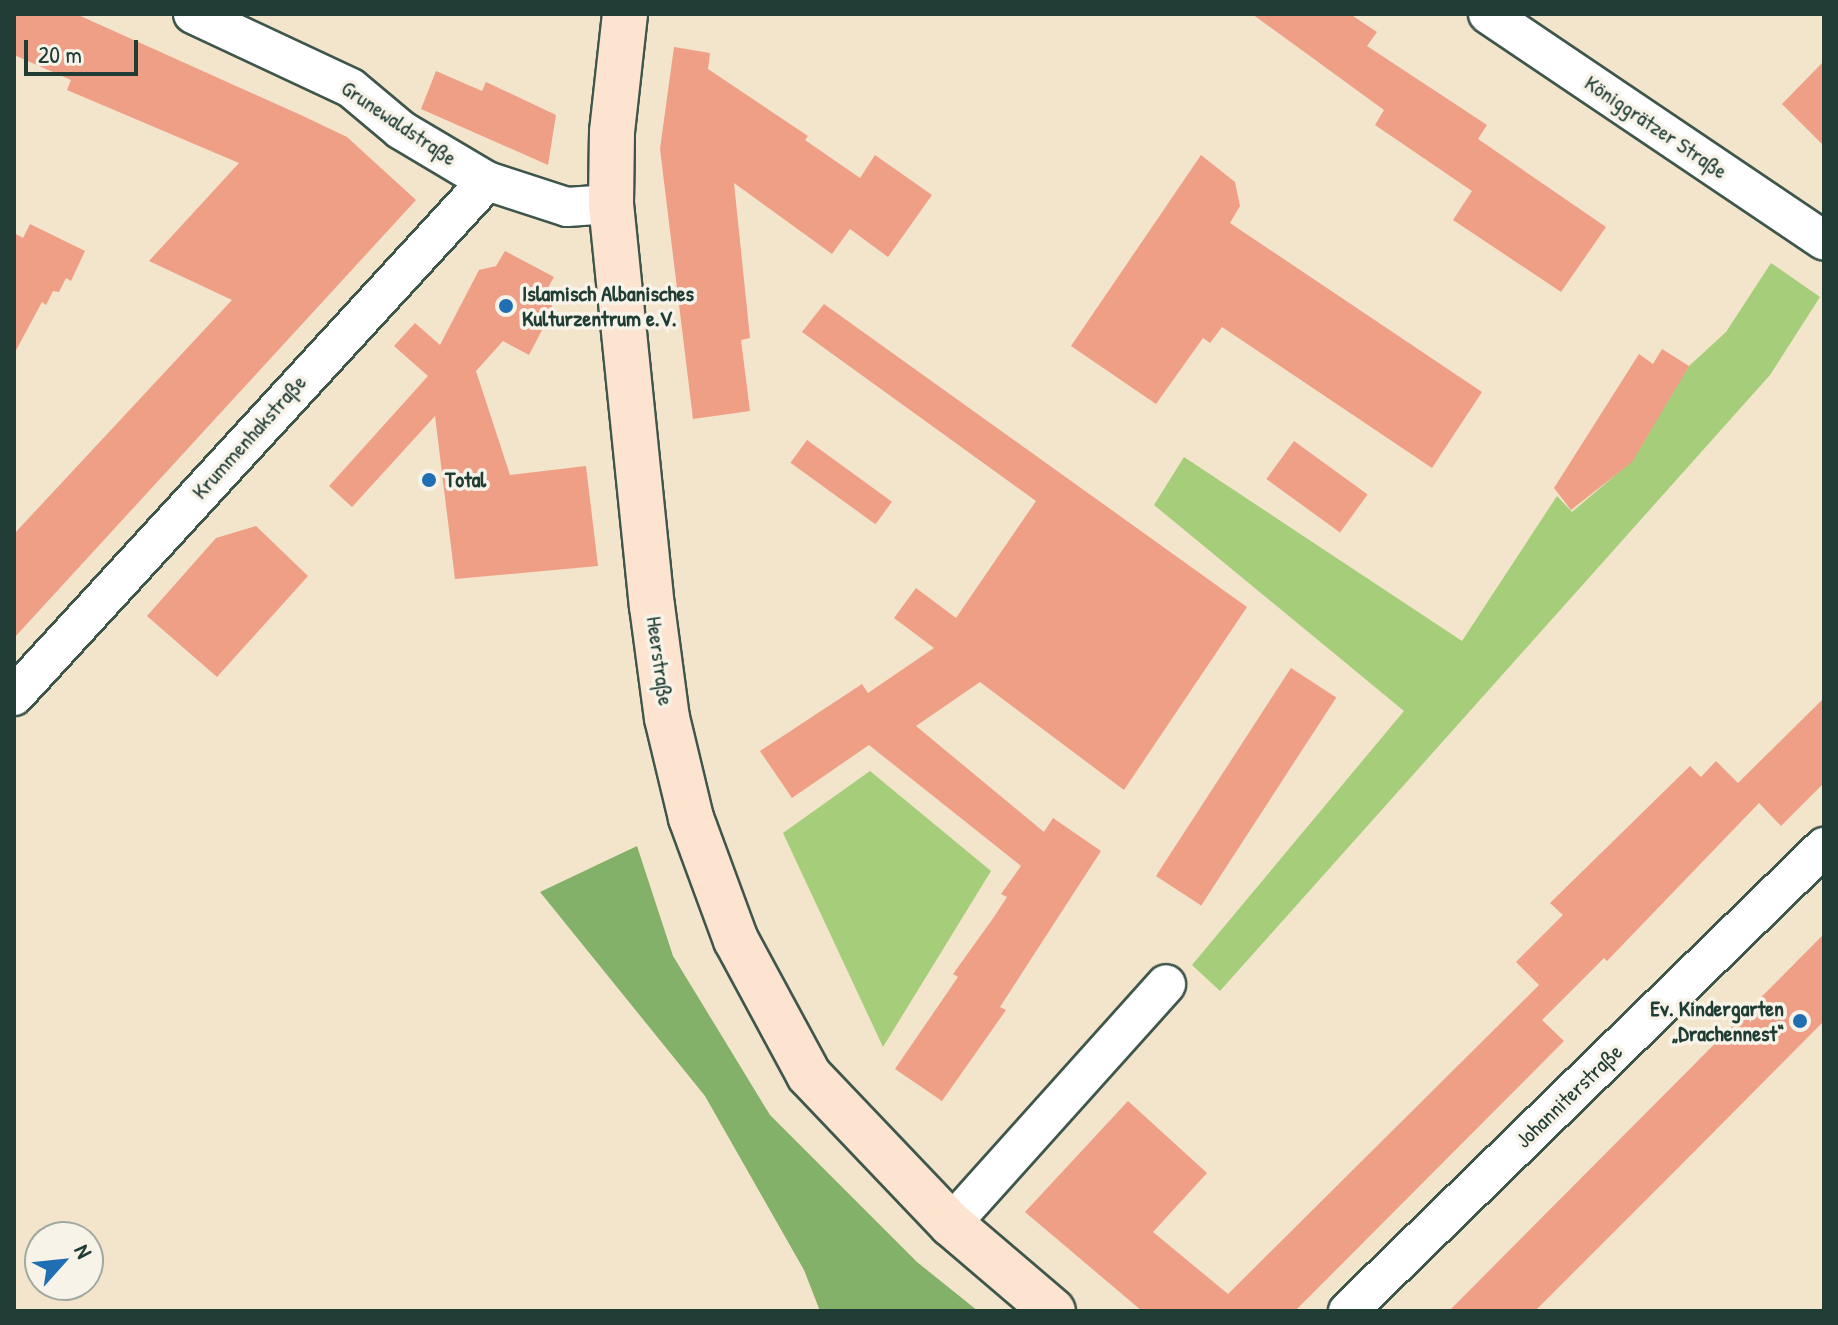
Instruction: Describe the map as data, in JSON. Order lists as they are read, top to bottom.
{
  "streets": {
    "street": [
      "Grunewaldstraße",
      "Königgrätzer Straße",
      "Krummenhakstraße",
      "Heerstraße",
      "Johanniterstraße"
    ]
  },
  "crossings": [
    ["Grunewaldstraße", "Krummenhakstraße"],
    ["Grunewaldstraße", "Heerstraße"]
  ],
  "places": ["Islamisch Albanisches Kulturzentrum e.V.", "Total", "Ev. Kindergarten „Drachennest“"],
  "scale_bar": "20 m",
  "north": "top right"
}
